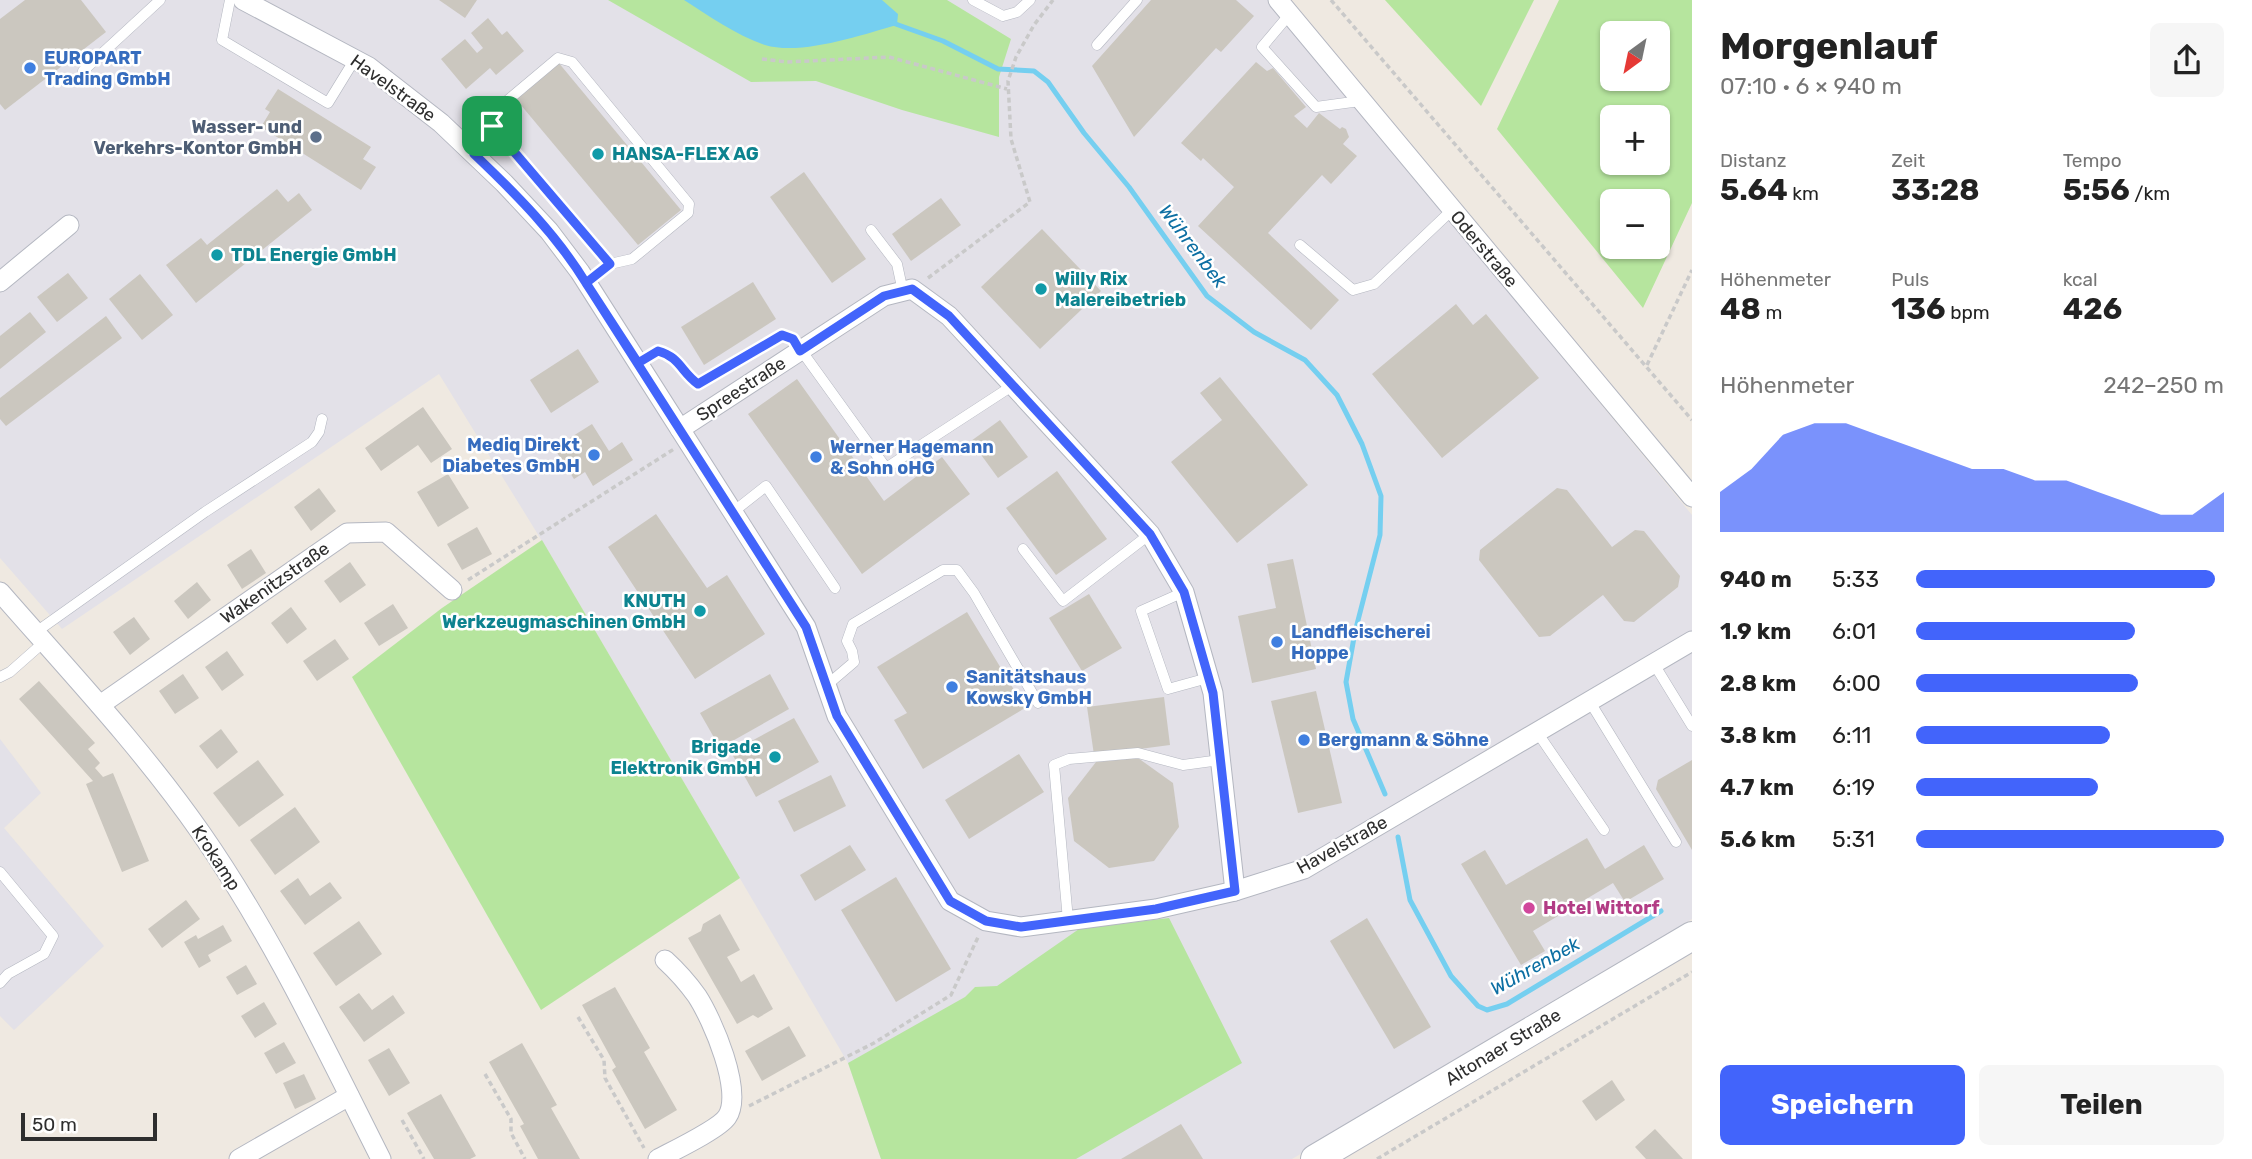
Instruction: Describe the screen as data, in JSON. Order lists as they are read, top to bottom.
{
  "streets": {
    "main road": ["Altonaer Straße"],
    "street": [
      "Havelstraße",
      "Oderstraße",
      "Spreestraße",
      "Wakenitzstraße",
      "Krokamp"
    ]
  },
  "crossings": [
    ["Havelstraße", "Spreestraße"],
    ["Wakenitzstraße", "Krokamp"]
  ],
  "water": ["Wührenbek"],
  "places": [
    "EUROPART Trading GmbH",
    "Wasser- und Verkehrs-Kontor GmbH",
    "HANSA-FLEX AG",
    "TDL Energie GmbH",
    "Willy Rix Malereibetrieb",
    "Mediq Direkt Diabetes GmbH",
    "Werner Hagemann & Sohn oHG",
    "KNUTH Werkzeugmaschinen GmbH",
    "Landfleischerei Hoppe",
    "Sanitätshaus Kowsky GmbH",
    "Bergmann & Söhne",
    "Brigade Elektronik GmbH",
    "Hotel Wittorf"
  ],
  "scale_bar": "50 m",
  "north": "bottom left",
  "page": {
    "heading": ["Morgenlauf", "07:10 · 6 × 940 m"],
    "map_buttons": ["+", "−"],
    "stats": [
      ["Distanz", "5.64 km"],
      ["Zeit", "33:28"],
      ["Tempo", "5:56 /km"],
      ["Höhenmeter", "48 m"],
      ["Puls", "136 bpm"],
      ["kcal", "426"]
    ],
    "chart": ["Höhenmeter", "242–250 m"],
    "list": [
      {
        "name": "940 m",
        "note": "5:33"
      },
      {
        "name": "1.9 km",
        "note": "6:01"
      },
      {
        "name": "2.8 km",
        "note": "6:00"
      },
      {
        "name": "3.8 km",
        "note": "6:11"
      },
      {
        "name": "4.7 km",
        "note": "6:19"
      },
      {
        "name": "5.6 km",
        "note": "5:31"
      }
    ],
    "buttons": ["Speichern", "Teilen"],
    "scale": "50 m"
  }
}
